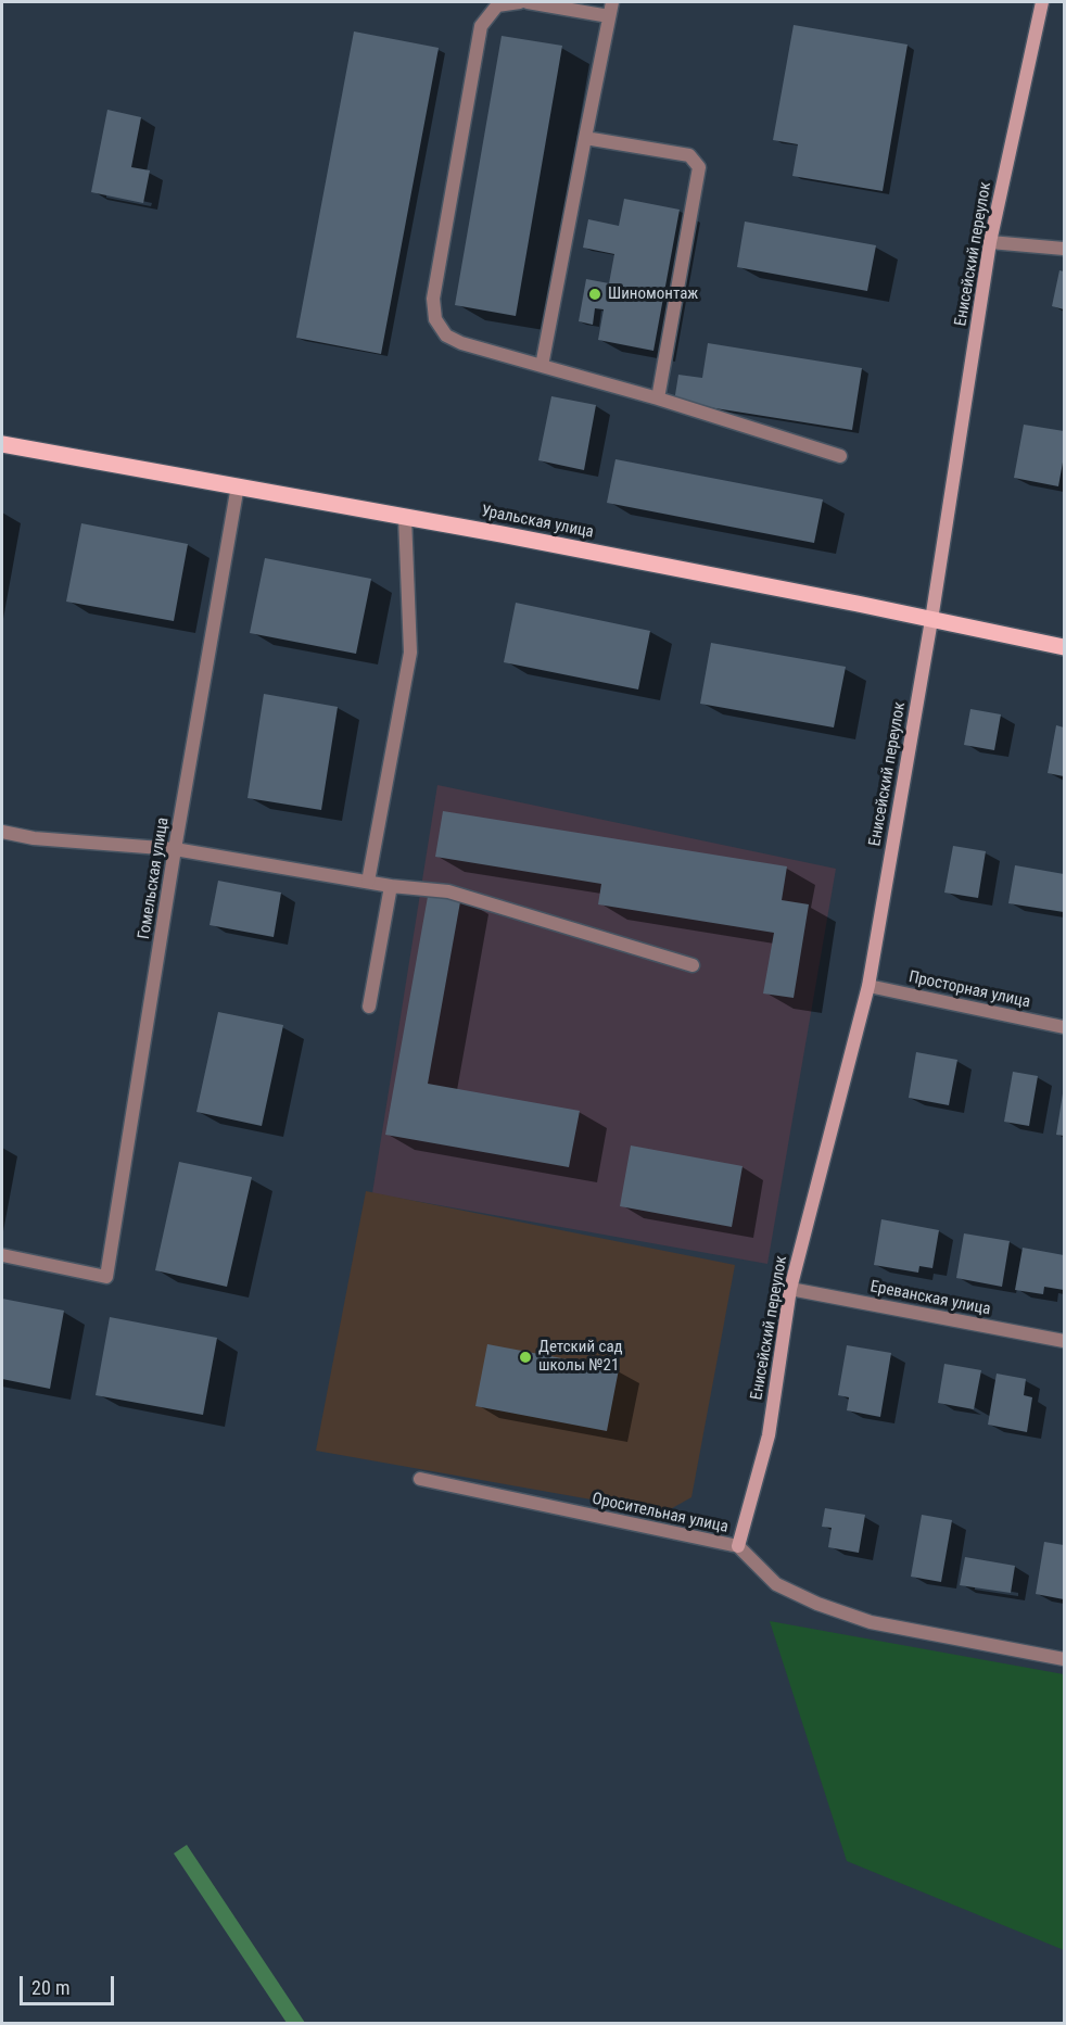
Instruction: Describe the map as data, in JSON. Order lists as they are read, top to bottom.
{
  "streets": {
    "main road": ["Уральская улица"],
    "street": [
      "Енисейский переулок",
      "Гомельская улица",
      "Просторная улица",
      "Ереванская улица",
      "Оросительная улица"
    ]
  },
  "crossings": [
    ["Енисейский переулок", "Уральская улица"],
    ["Енисейский переулок", "Просторная улица"],
    ["Енисейский переулок", "Ереванская улица"],
    ["Енисейский переулок", "Оросительная улица"],
    ["Уральская улица", "Гомельская улица"]
  ],
  "places": ["Шиномонтаж", "Детский сад школы №21"],
  "scale_bar": "20 m"
}
